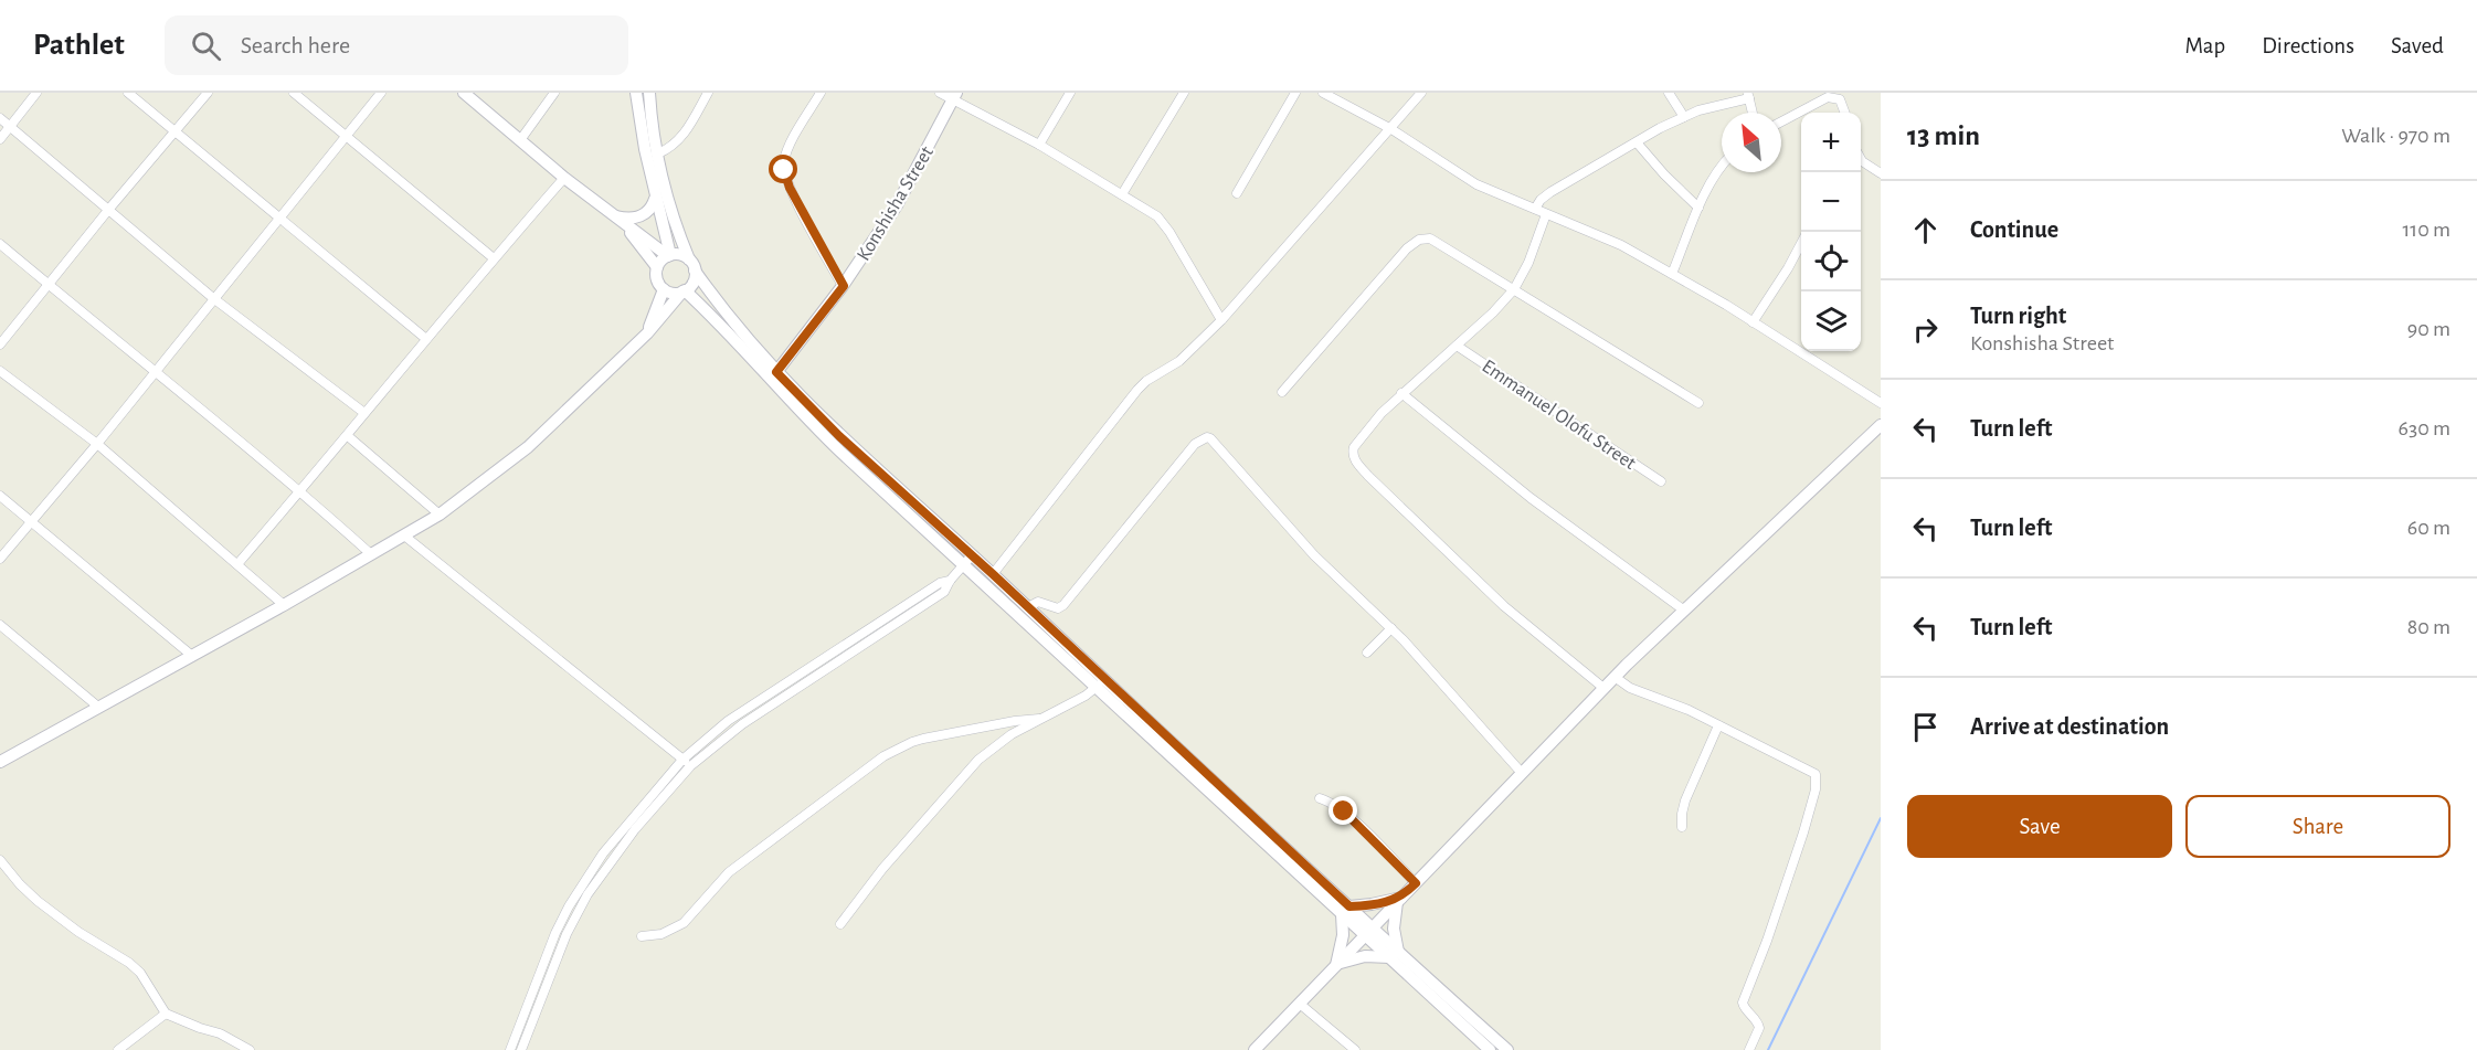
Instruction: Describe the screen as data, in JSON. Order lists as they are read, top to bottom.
{
  "streets": {
    "main road": ["Konshisha Street"],
    "street": ["Emmanuel Olofu Street"]
  },
  "north": "top left",
  "page": {
    "header": "Pathlet",
    "search": "Search here",
    "nav": ["Map", "Directions", "Saved"],
    "heading": ["13 min", "Walk · 970 m"],
    "map_buttons": ["+", "−"],
    "list": [
      ["Continue", "110 m"],
      ["Turn right", "Konshisha Street", "90 m"],
      ["Turn left", "630 m"],
      ["Turn left", "60 m"],
      ["Turn left", "80 m"],
      "Arrive at destination"
    ],
    "buttons": ["Save", "Share"]
  }
}
